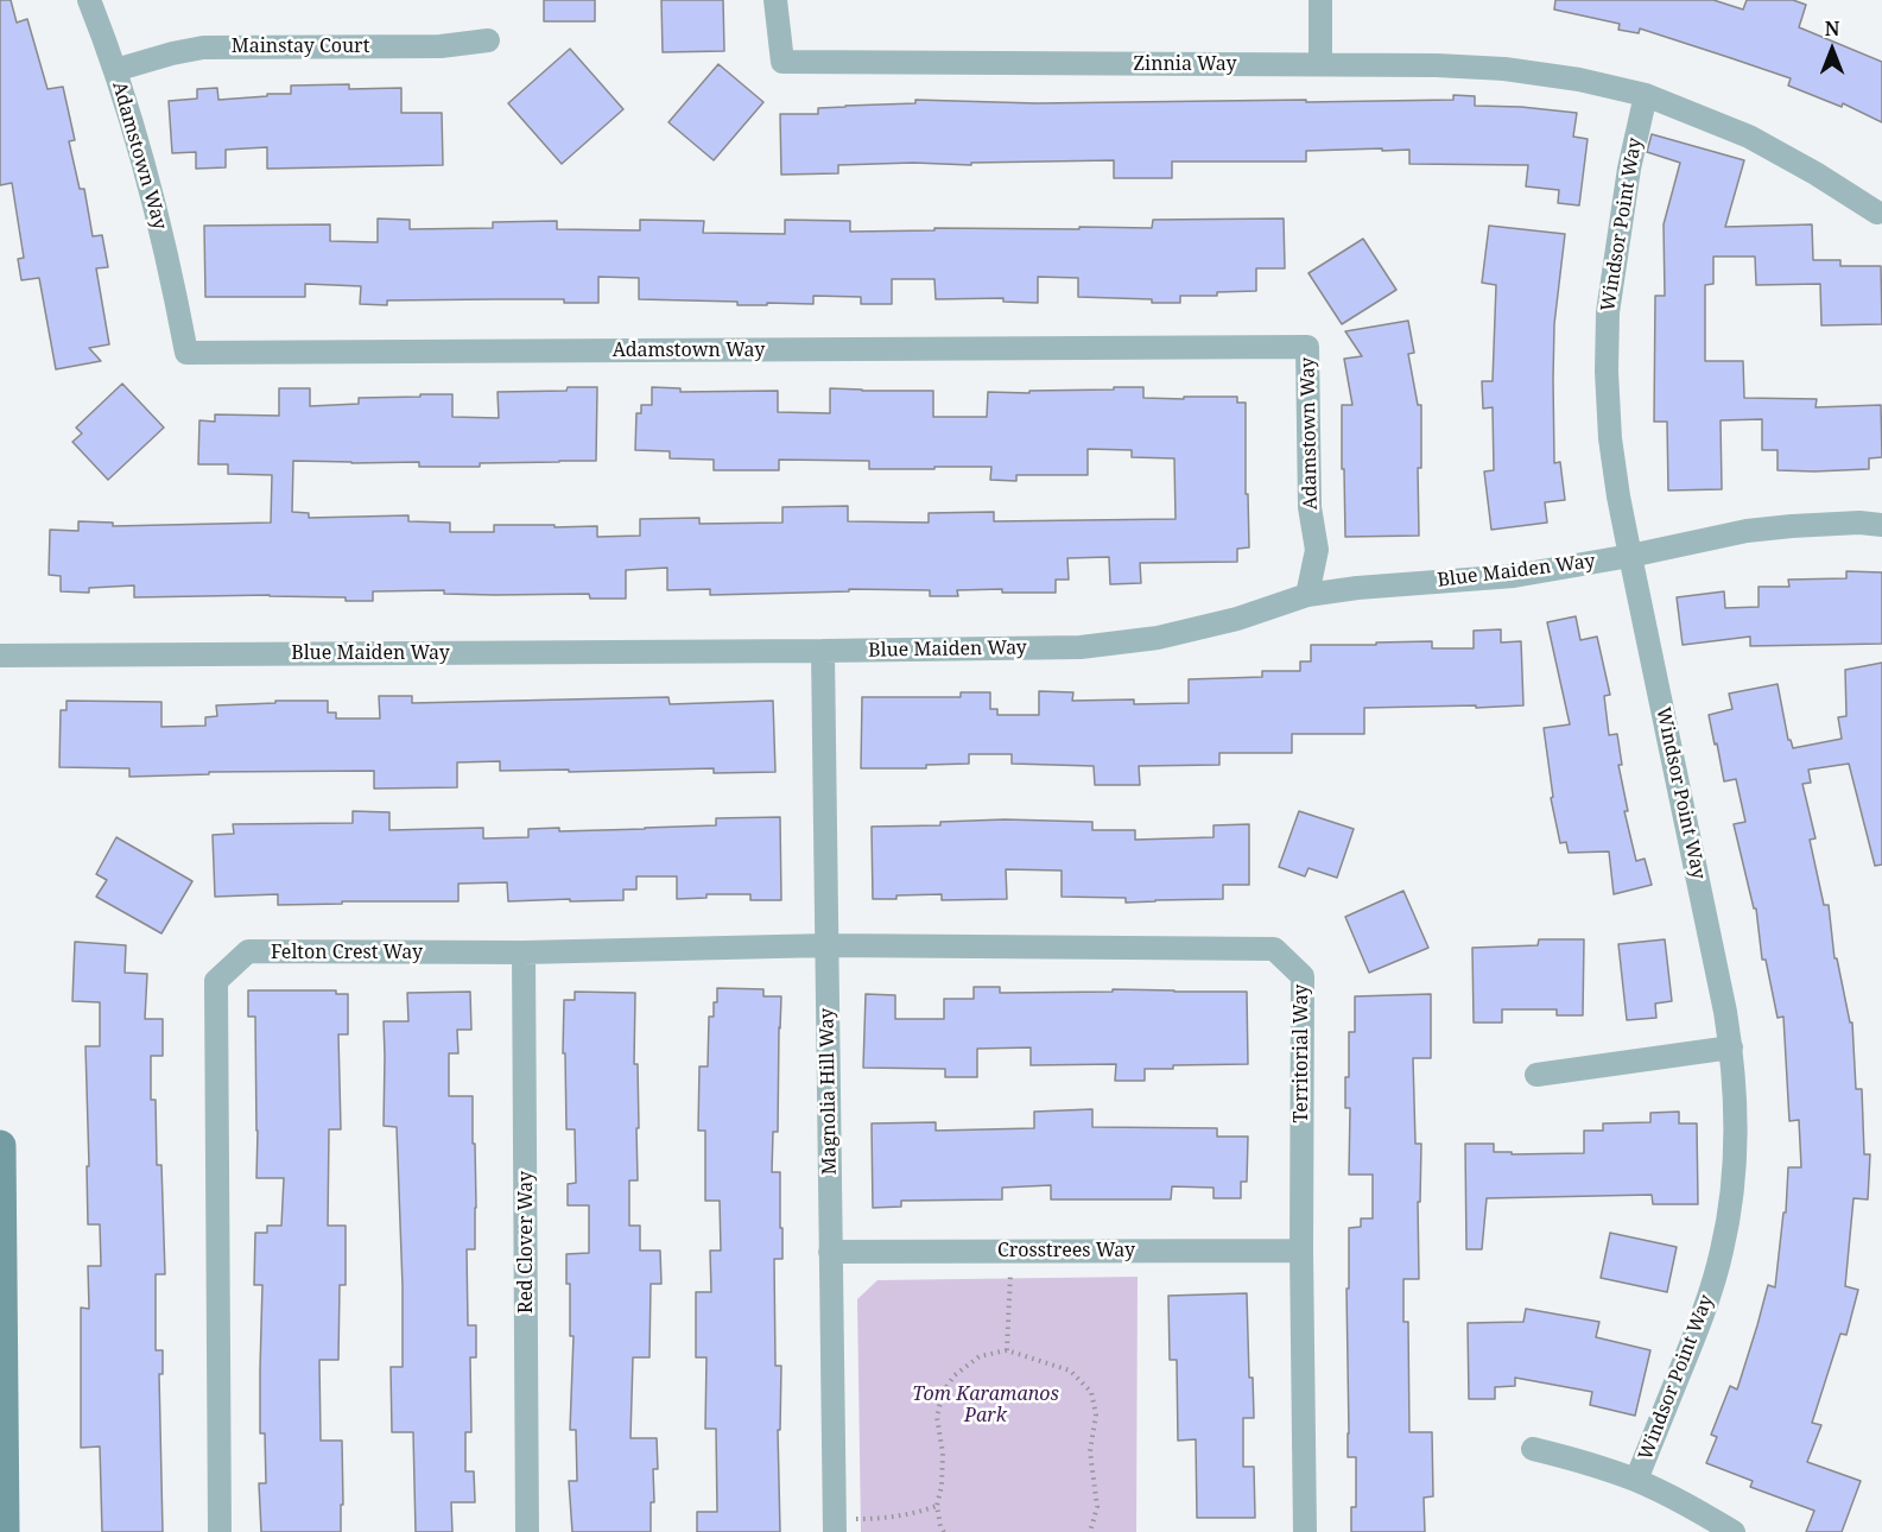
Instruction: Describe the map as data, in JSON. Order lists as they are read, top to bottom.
{
  "streets": {
    "street": [
      "Mainstay Court",
      "Zinnia Way",
      "Adamstown Way",
      "Windsor Point Way",
      "Blue Maiden Way",
      "Felton Crest Way",
      "Territorial Way",
      "Magnolia Hill Way",
      "Red Clover Way",
      "Crosstrees Way"
    ]
  },
  "crossings": [
    ["Mainstay Court", "Adamstown Way"],
    ["Zinnia Way", "Windsor Point Way"],
    ["Adamstown Way", "Blue Maiden Way"],
    ["Windsor Point Way", "Blue Maiden Way"],
    ["Blue Maiden Way", "Magnolia Hill Way"],
    ["Felton Crest Way", "Territorial Way"],
    ["Felton Crest Way", "Magnolia Hill Way"],
    ["Felton Crest Way", "Red Clover Way"],
    ["Territorial Way", "Magnolia Hill Way"],
    ["Territorial Way", "Crosstrees Way"],
    ["Magnolia Hill Way", "Crosstrees Way"]
  ],
  "parks": ["Tom Karamanos Park"],
  "north": "top"
}
